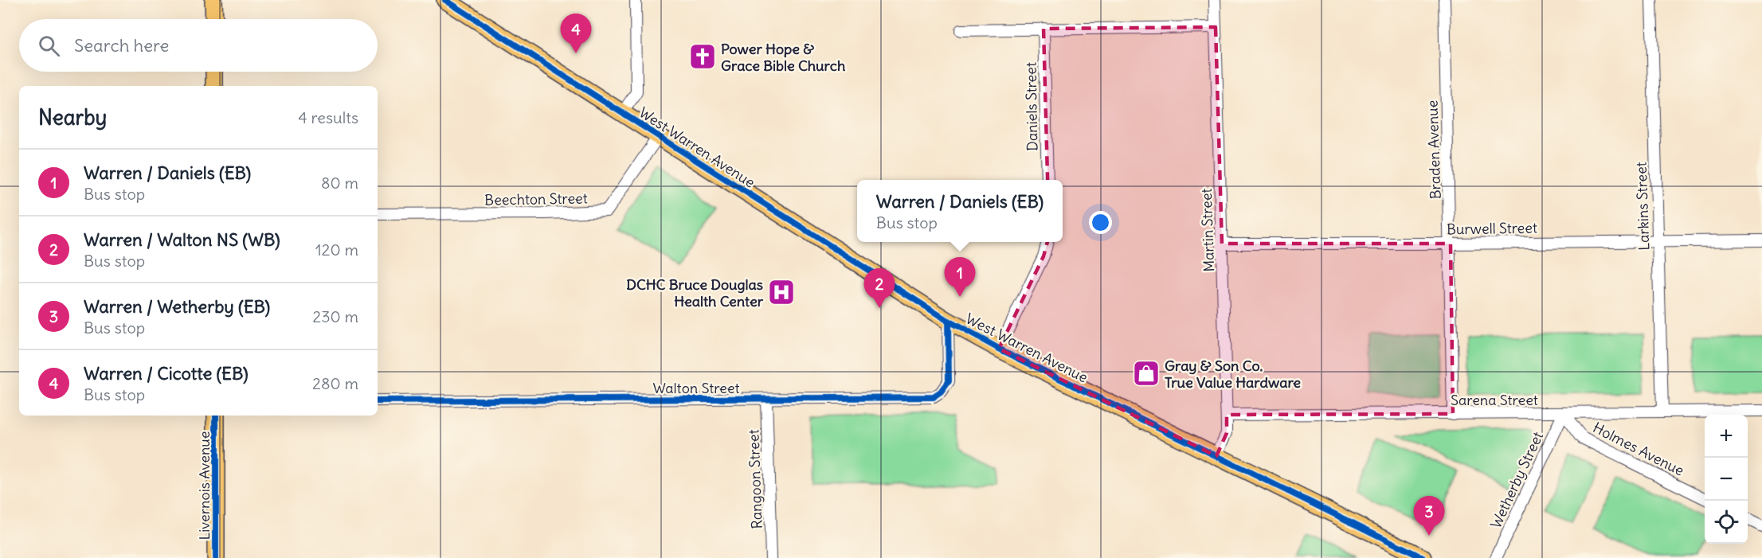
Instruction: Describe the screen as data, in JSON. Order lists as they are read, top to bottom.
{
  "streets": {
    "main road": ["West Warren Avenue", "Livernois Avenue"],
    "street": [
      "Daniels Street",
      "Braden Avenue",
      "Beechton Street",
      "Larkins Street",
      "Burwell Street",
      "Martin Street",
      "Walton Street",
      "Sarena Street",
      "Holmes Avenue",
      "Rangoon Street",
      "Wetherby Street"
    ]
  },
  "crossings": [
    ["West Warren Avenue", "Beechton Street"],
    ["West Warren Avenue", "Martin Street"],
    ["West Warren Avenue", "Walton Street"],
    ["Braden Avenue", "Burwell Street"],
    ["Braden Avenue", "Sarena Street"],
    ["Larkins Street", "Burwell Street"],
    ["Larkins Street", "Sarena Street"],
    ["Burwell Street", "Martin Street"],
    ["Martin Street", "Sarena Street"],
    ["Walton Street", "Rangoon Street"],
    ["Sarena Street", "Holmes Avenue"],
    ["Sarena Street", "Wetherby Street"],
    ["Holmes Avenue", "Wetherby Street"]
  ],
  "places": {
    "church": ["Power Hope & Grace Bible Church"],
    "hospital": ["DCHC Bruce Douglas Health Center"],
    "shop": ["Gray & Son Co. True Value Hardware"]
  },
  "page": {
    "pins": [
      "4",
      "1",
      "2",
      "3"
    ],
    "search": "Search here",
    "heading": ["Nearby", "4 results"],
    "list": [
      {
        "mark": "1",
        "name": "Warren / Daniels (EB)",
        "note": "Bus stop",
        "value": "80 m"
      },
      {
        "mark": "2",
        "name": "Warren / Walton NS (WB)",
        "note": "Bus stop",
        "value": "120 m"
      },
      {
        "mark": "3",
        "name": "Warren / Wetherby (EB)",
        "note": "Bus stop",
        "value": "230 m"
      },
      {
        "mark": "4",
        "name": "Warren / Cicotte (EB)",
        "note": "Bus stop",
        "value": "280 m"
      }
    ],
    "popup": ["Warren / Daniels (EB)", "Bus stop"],
    "map_buttons": ["+", "−"]
  }
}
